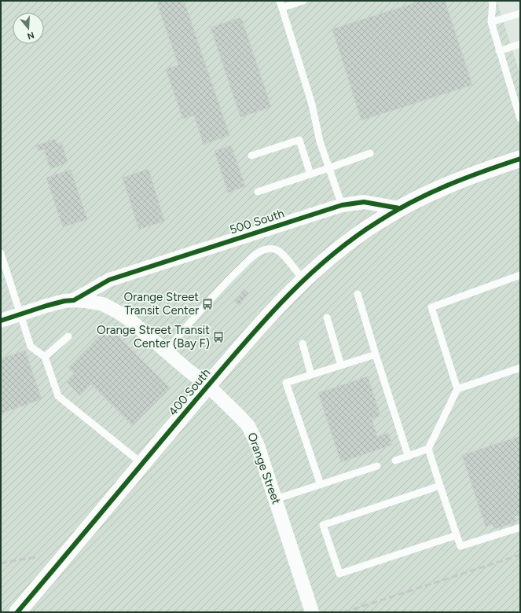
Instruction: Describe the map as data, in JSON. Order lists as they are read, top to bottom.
{
  "streets": {
    "street": ["500 South", "400 South", "Orange Street"]
  },
  "crossings": [
    ["500 South", "400 South"],
    ["500 South", "Orange Street"],
    ["400 South", "Orange Street"]
  ],
  "places": {
    "bus stop": ["Orange Street Transit Center", "Orange Street Transit Center (Bay F)"]
  },
  "north": "bottom"
}
